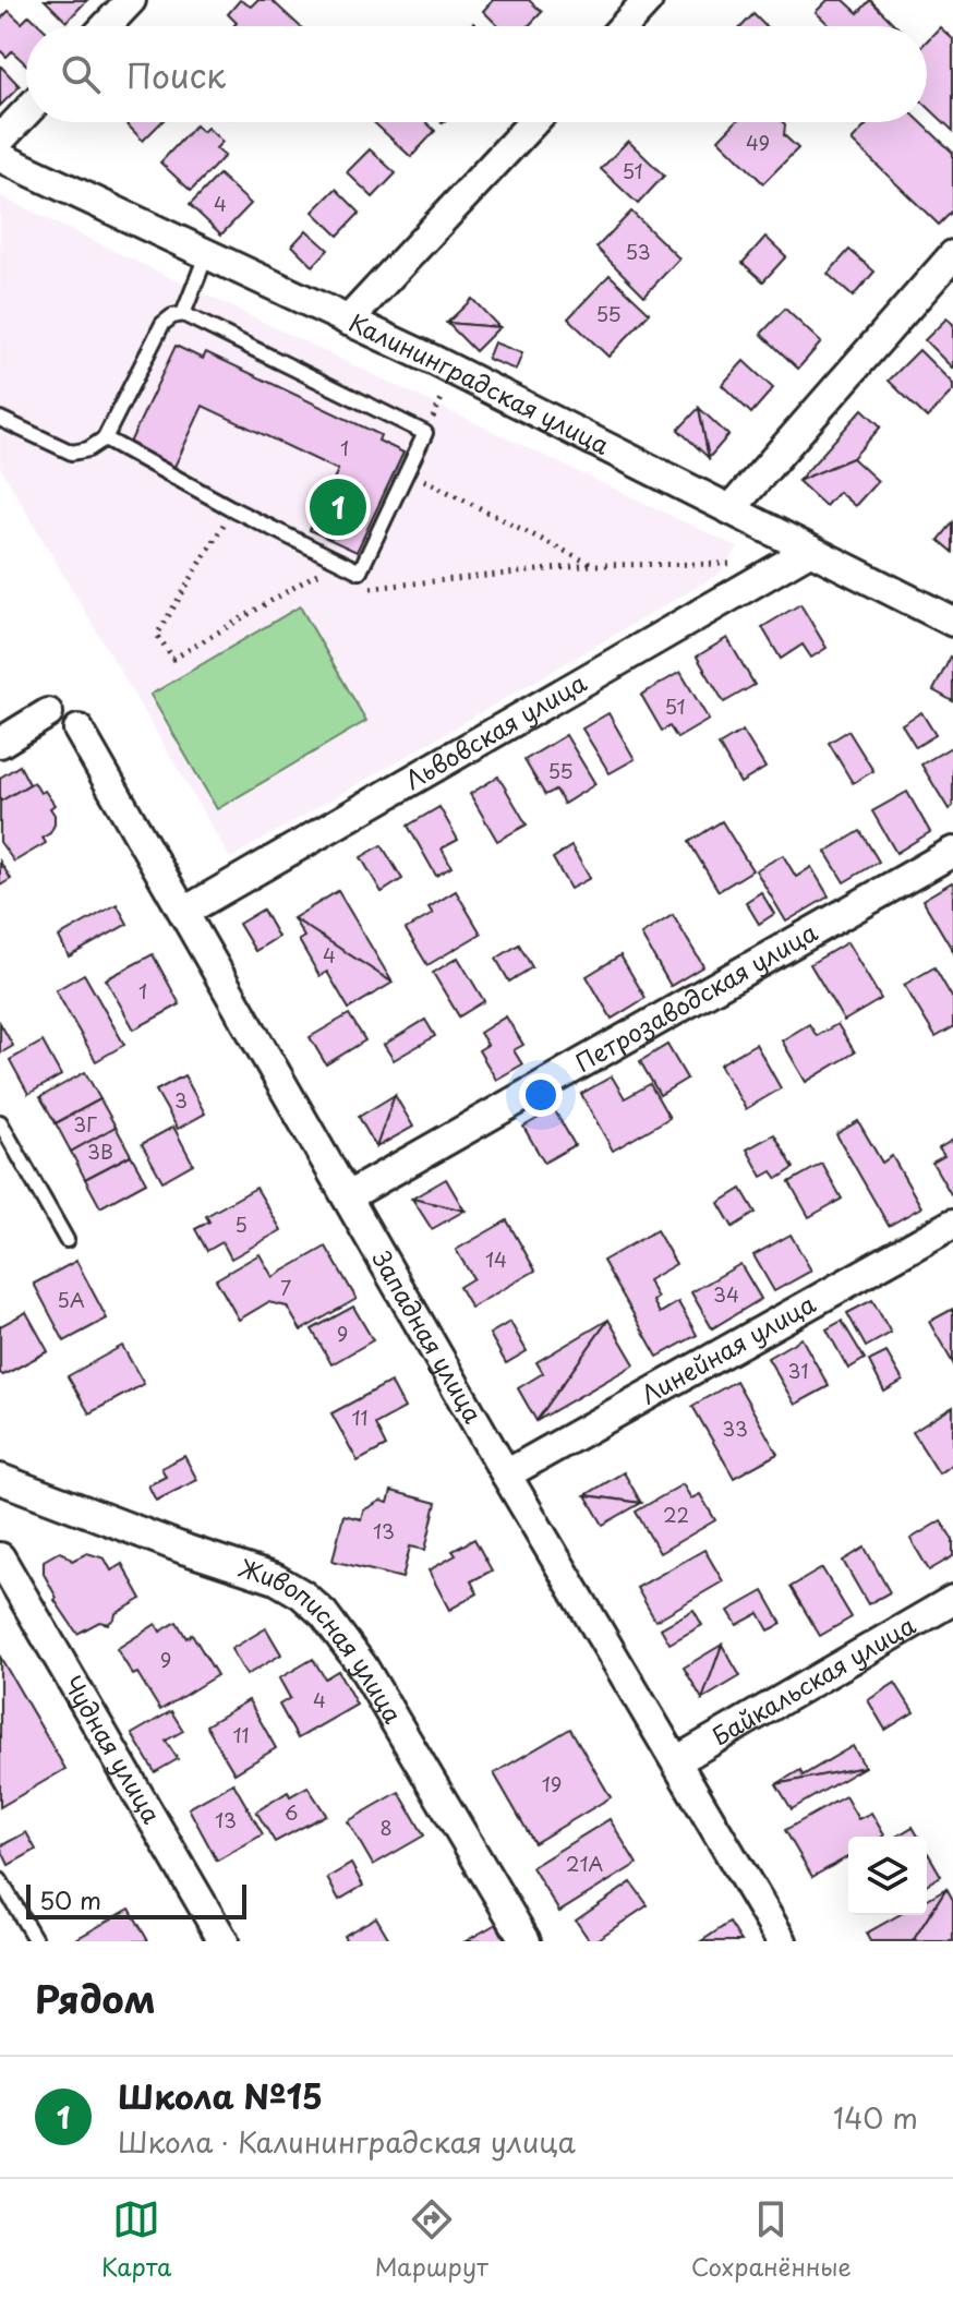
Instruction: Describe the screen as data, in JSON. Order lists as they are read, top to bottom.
{
  "streets": {
    "street": [
      "Калининградская улица",
      "Львовская улица",
      "Петрозаводская улица",
      "Западная улица",
      "Линейная улица",
      "Живописная улица",
      "Байкальская улица",
      "Чудная улица"
    ]
  },
  "crossings": [
    ["Калининградская улица", "Львовская улица"],
    ["Львовская улица", "Западная улица"],
    ["Петрозаводская улица", "Западная улица"],
    ["Западная улица", "Линейная улица"],
    ["Западная улица", "Байкальская улица"]
  ],
  "house_numbers": [
    "49",
    "51",
    "4",
    "53",
    "55",
    "1",
    "51",
    "55",
    "4",
    "1",
    "3",
    "3Г",
    "3В",
    "5",
    "14",
    "7",
    "34",
    "5А",
    "9",
    "31",
    "11",
    "33",
    "22",
    "13",
    "9",
    "4",
    "11",
    "19",
    "6",
    "13",
    "8",
    "21А"
  ],
  "scale_bar": "50 m",
  "page": {
    "search": "Поиск",
    "pins": "1",
    "scale": "50 m",
    "heading": "Рядом",
    "list": [
      {
        "mark": "1",
        "name": "Школа №15",
        "note": "Школа · Калининградская улица",
        "value": "140 m"
      }
    ],
    "nav": ["Карта", "Маршрут", "Сохранённые"]
  }
}
